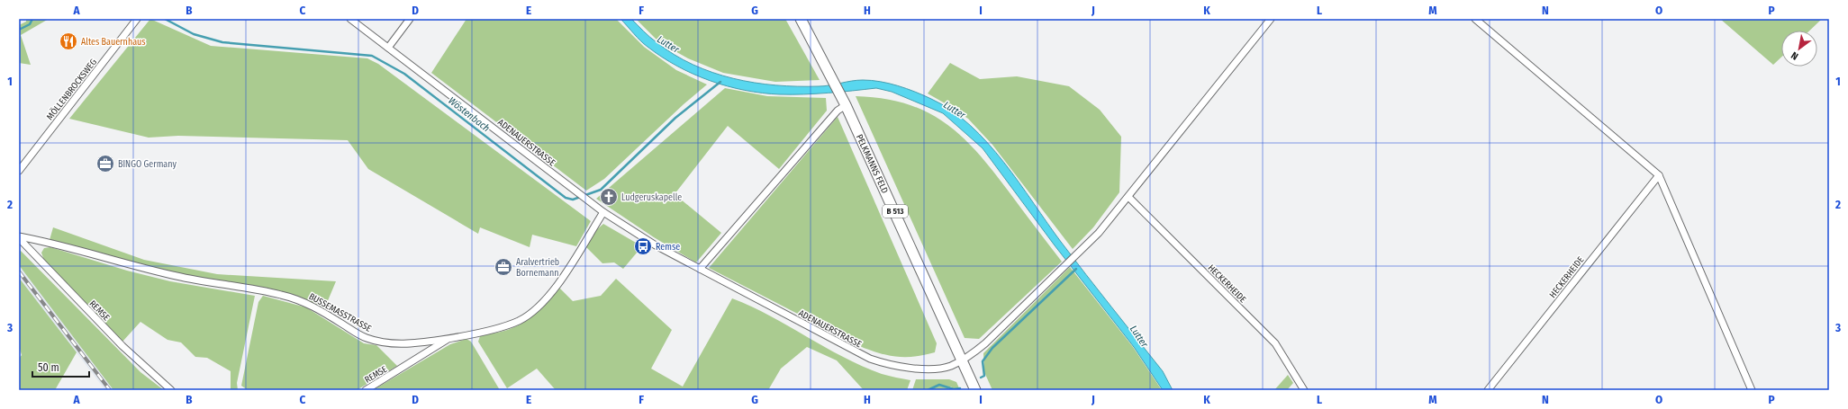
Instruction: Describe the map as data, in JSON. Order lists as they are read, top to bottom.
{
  "streets": {
    "main road": ["PELKMANNS FELD", "B 513"],
    "street": [
      "MÖLLENBROCKSWEG",
      "ADENAUERSTRASSE",
      "HECKERHEIDE",
      "REMSE",
      "BUSSEMASSTRASSE"
    ]
  },
  "crossings": [
    ["ADENAUERSTRASSE", "PELKMANNS FELD"],
    ["ADENAUERSTRASSE", "BUSSEMASSTRASSE"],
    ["REMSE", "BUSSEMASSTRASSE"]
  ],
  "water": ["Lutter", "Wöstenbach"],
  "places": {
    "restaurant": ["Altes Bauernhaus"],
    "office": ["BINGO Germany", "Aralvertrieb Bornemann"],
    "church": ["Ludgeruskapelle"],
    "bus stop": ["Remse"]
  },
  "scale_bar": "50 m",
  "north": "bottom left",
  "grid": {
    "columns": [
      "A",
      "B",
      "C",
      "D",
      "E",
      "F",
      "G",
      "H",
      "I",
      "J",
      "K",
      "L",
      "M",
      "N",
      "O",
      "P"
    ],
    "rows": ["1", "2", "3"]
  }
}
